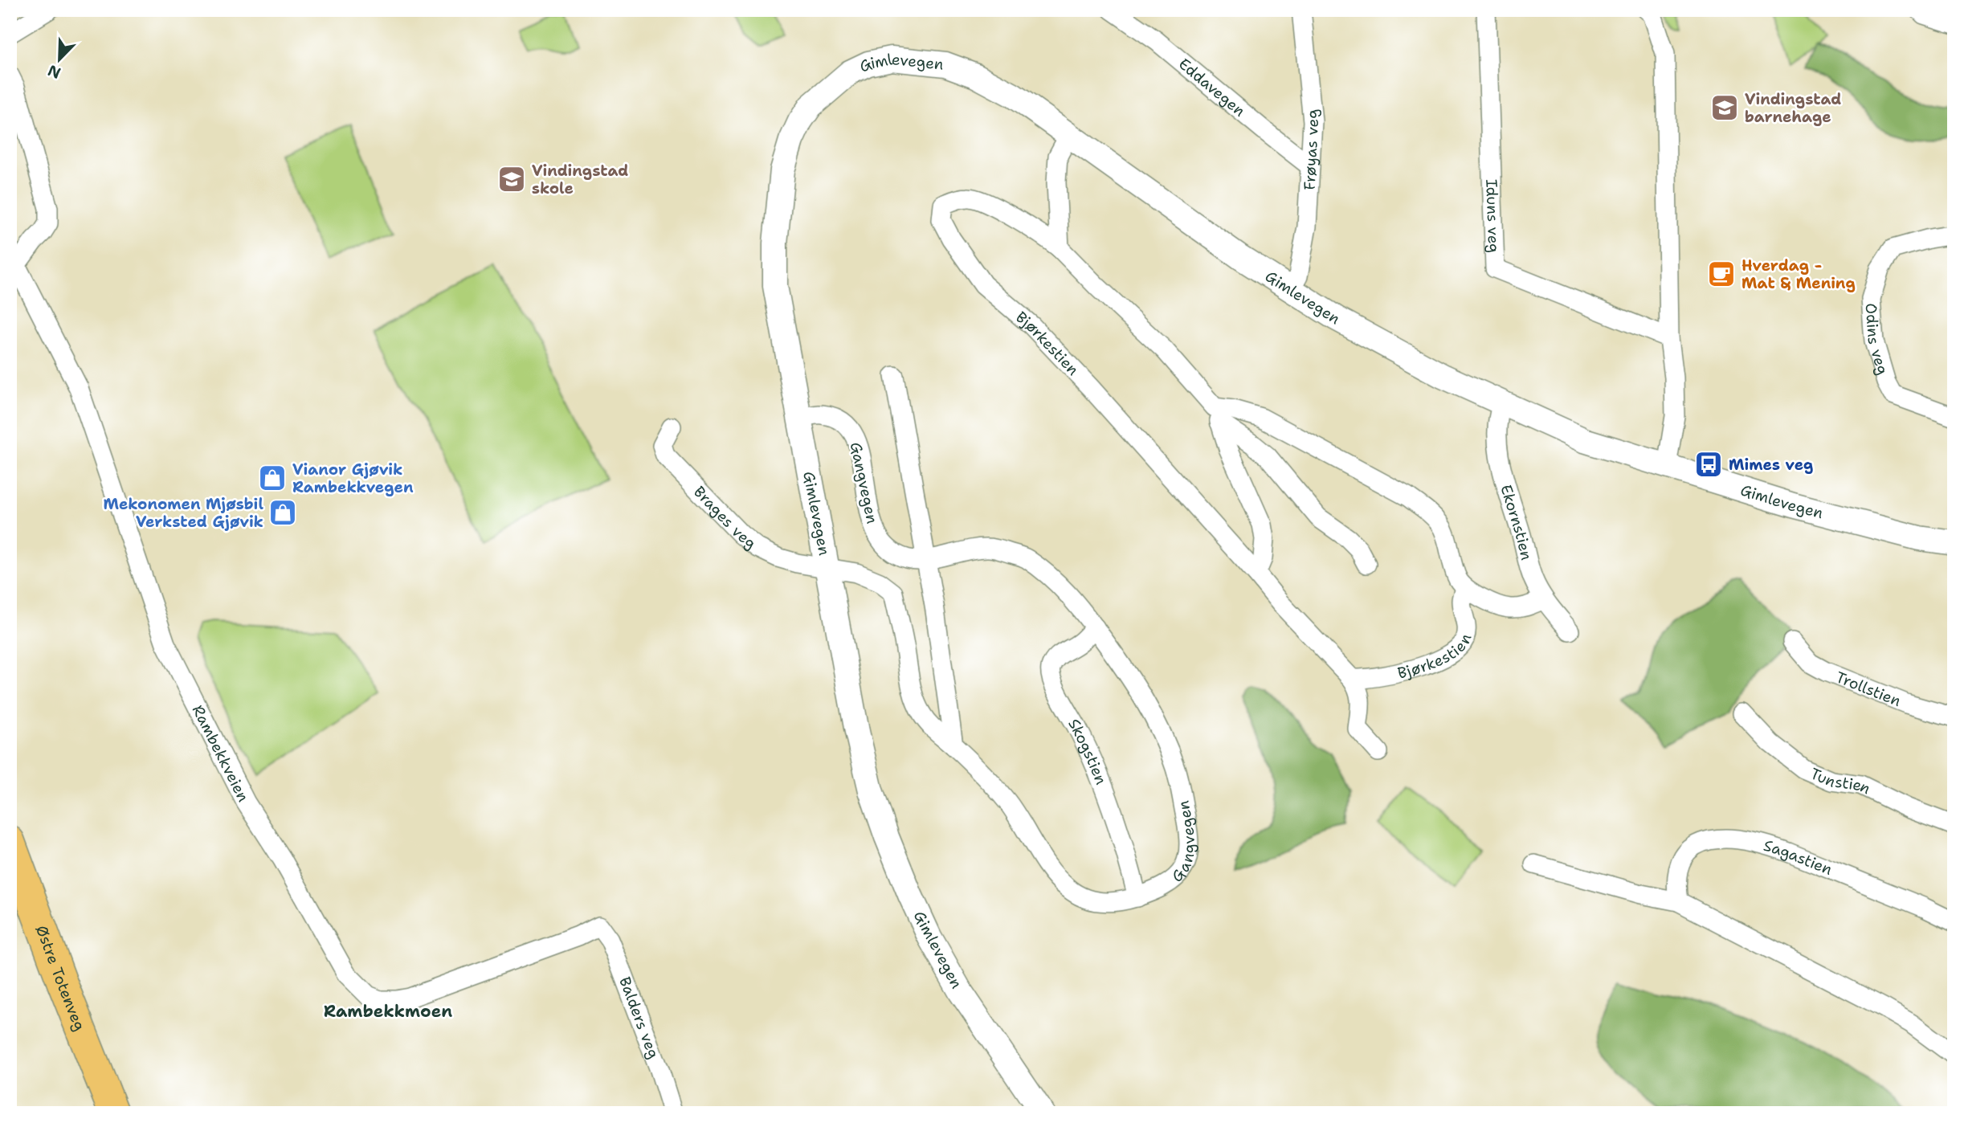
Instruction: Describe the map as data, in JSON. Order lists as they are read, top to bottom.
{
  "streets": {
    "main road": ["Østre Totenveg"],
    "street": [
      "Gimlevegen",
      "Eddavegen",
      "Frøyas veg",
      "Iduns veg",
      "Odins veg",
      "Bjørkestien",
      "Gangvegen",
      "Brages veg",
      "Ekornstien",
      "Trollstien",
      "Skogstien",
      "Rambekkveien",
      "Tunstien",
      "Sagastien",
      "Balders veg"
    ]
  },
  "crossings": [
    ["Gimlevegen", "Frøyas veg"],
    ["Gimlevegen", "Gangvegen"],
    ["Gimlevegen", "Brages veg"],
    ["Gimlevegen", "Ekornstien"],
    ["Eddavegen", "Frøyas veg"],
    ["Gangvegen", "Brages veg"],
    ["Gangvegen", "Skogstien"],
    ["Rambekkveien", "Balders veg"]
  ],
  "districts": ["Rambekkmoen"],
  "places": {
    "school or university": ["Vindingstad barnehage", "Vindingstad skole"],
    "cafe": ["Hverdag - Mat & Mening"],
    "bus stop": ["Mimes veg"],
    "shop": ["Vianor Gjøvik Rambekkvegen", "Mekonomen Mjøsbil Verksted Gjøvik"]
  },
  "north": "bottom left"
}
